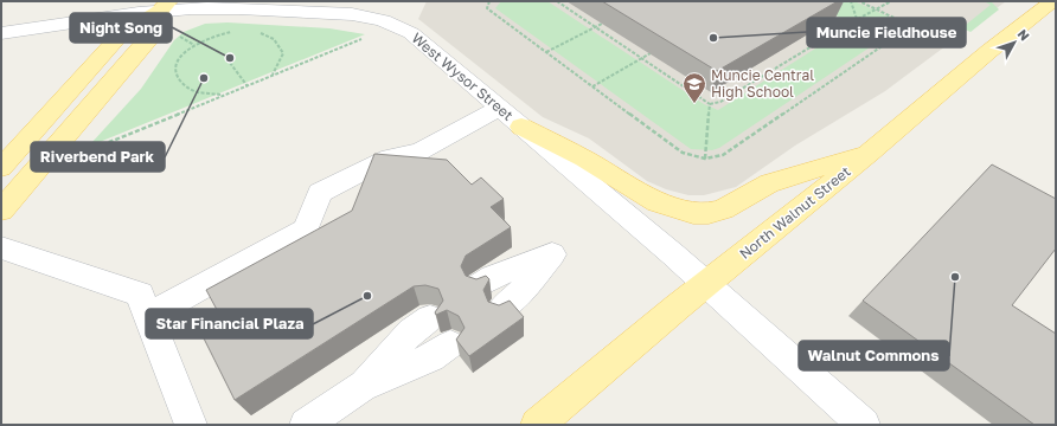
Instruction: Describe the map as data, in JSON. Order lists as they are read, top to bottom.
{
  "streets": {
    "main road": ["North Walnut Street"],
    "street": ["West Wysor Street"]
  },
  "crossings": [
    ["West Wysor Street", "North Walnut Street"]
  ],
  "places": {
    "other": [
      "Muncie Fieldhouse",
      "Night Song",
      "Riverbend Park",
      "Walnut Commons",
      "Star Financial Plaza"
    ],
    "school or university": ["Muncie Central High School"]
  },
  "north": "top right"
}
